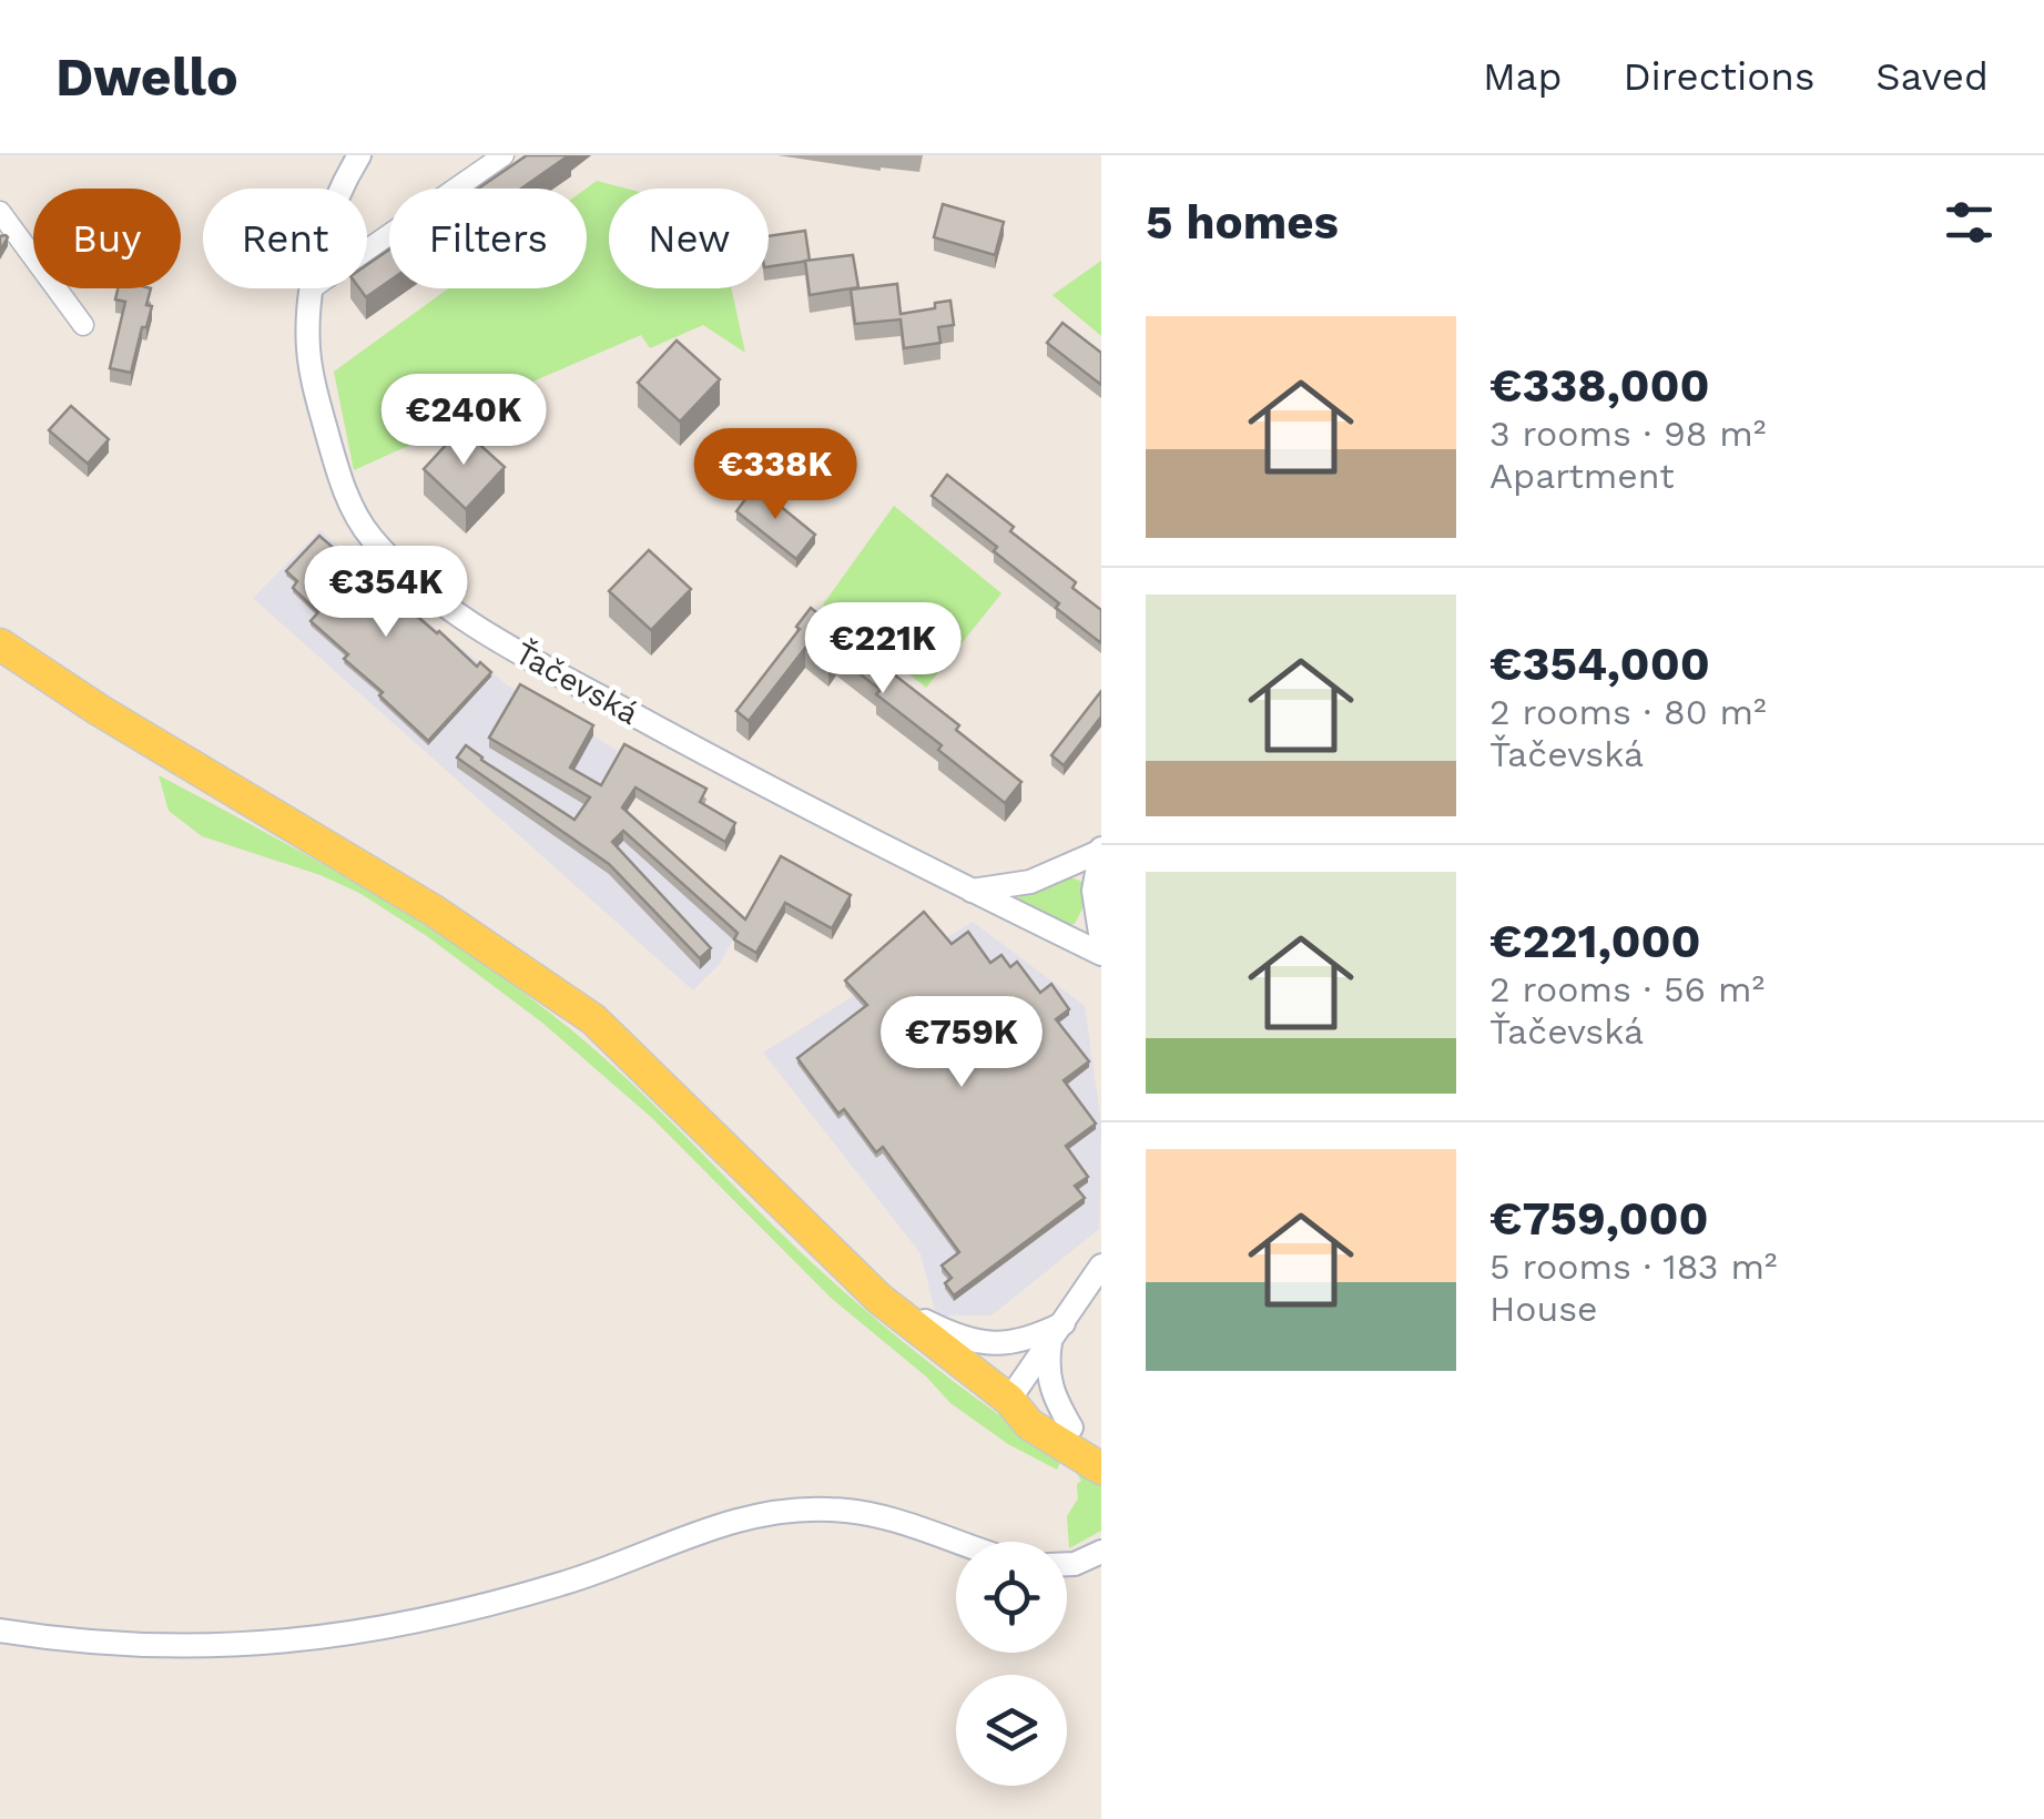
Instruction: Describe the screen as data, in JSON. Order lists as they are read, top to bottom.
{
  "streets": {
    "street": ["Ťačevská"]
  },
  "page": {
    "header": "Dwello",
    "nav": ["Map", "Directions", "Saved"],
    "heading": "5 homes",
    "chip": [
      "Buy",
      "Rent",
      "Filters",
      "New"
    ],
    "list": [
      {
        "name": "€338,000",
        "note": "3 rooms · 98 m² · Apartment"
      },
      {
        "name": "€354,000",
        "note": "2 rooms · 80 m² · Ťačevská"
      },
      {
        "name": "€221,000",
        "note": "2 rooms · 56 m² · Ťačevská"
      },
      {
        "name": "€759,000",
        "note": "5 rooms · 183 m² · House"
      }
    ],
    "price": [
      "€240K",
      "€338K",
      "€354K",
      "€221K",
      "€759K"
    ]
  }
}
